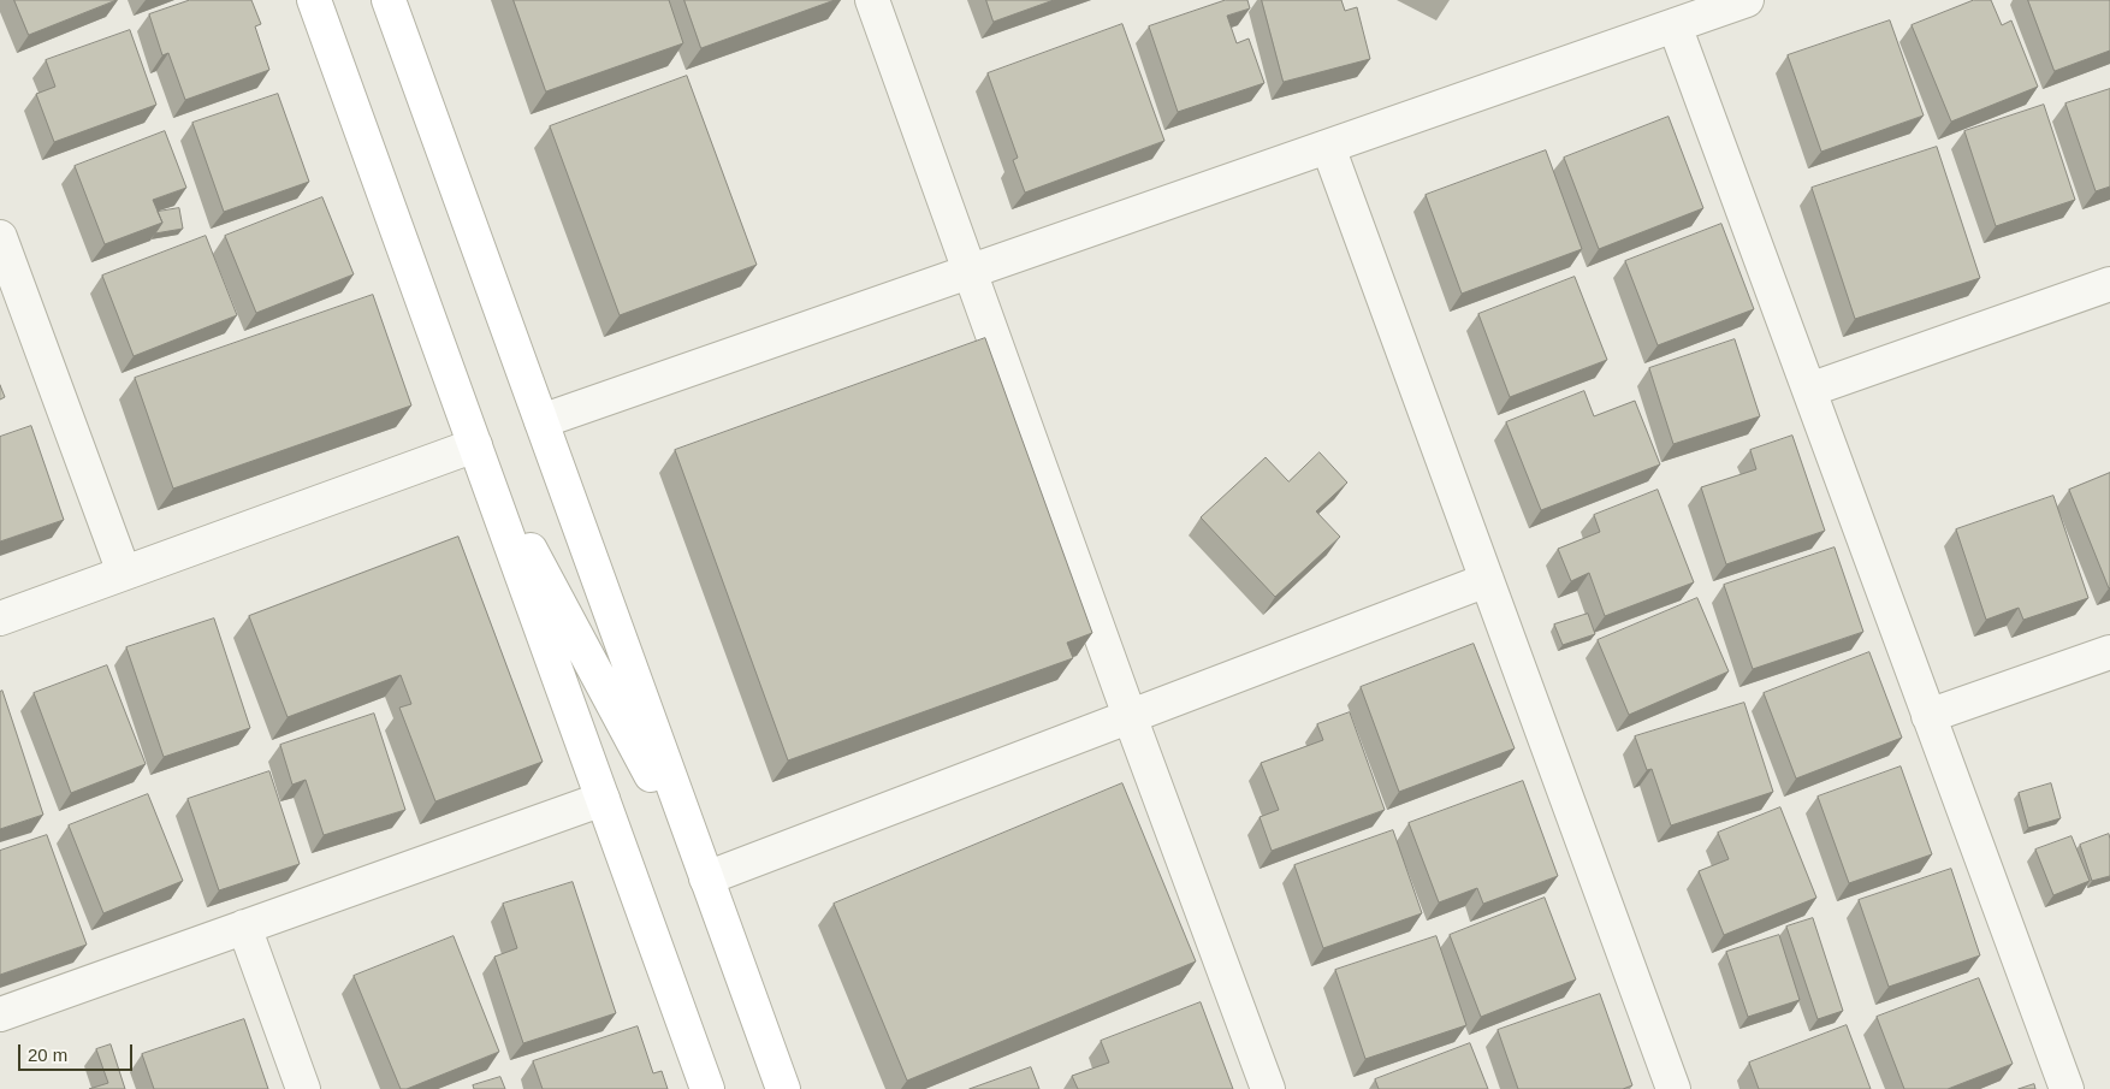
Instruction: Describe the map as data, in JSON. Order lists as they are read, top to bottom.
{
  "scale_bar": "20 m"
}
